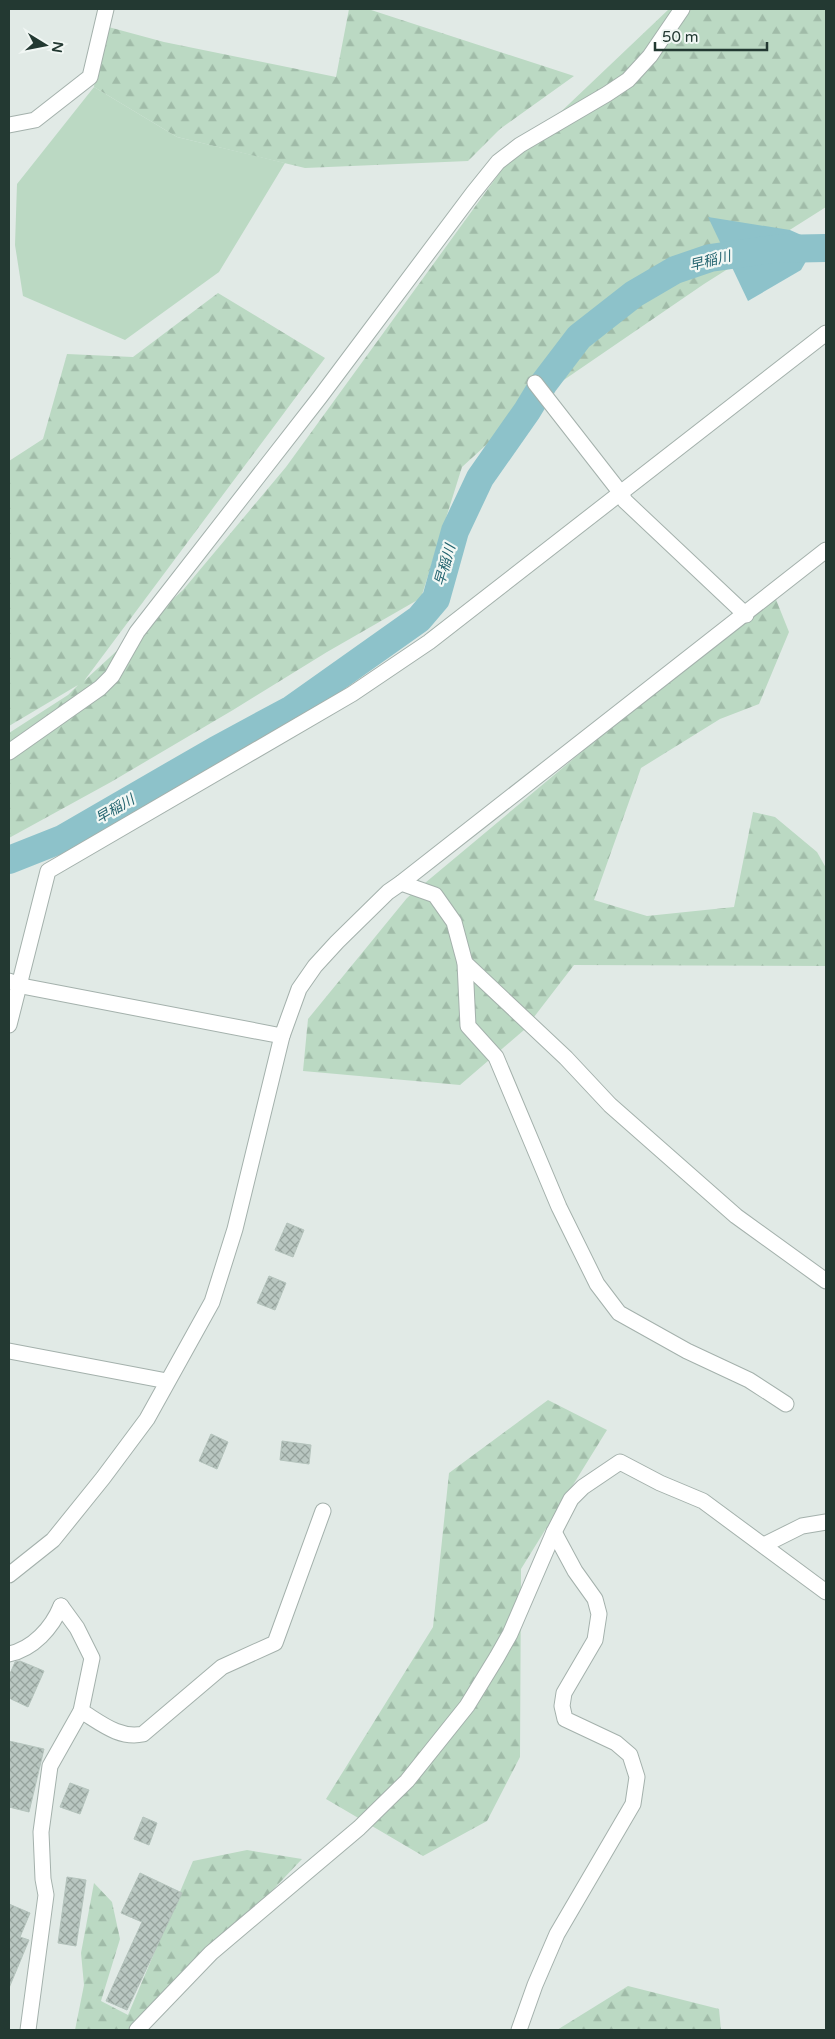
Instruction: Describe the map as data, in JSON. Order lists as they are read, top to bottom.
{
  "water": ["早稲川"],
  "scale_bar": "50 m",
  "north": "right"
}
